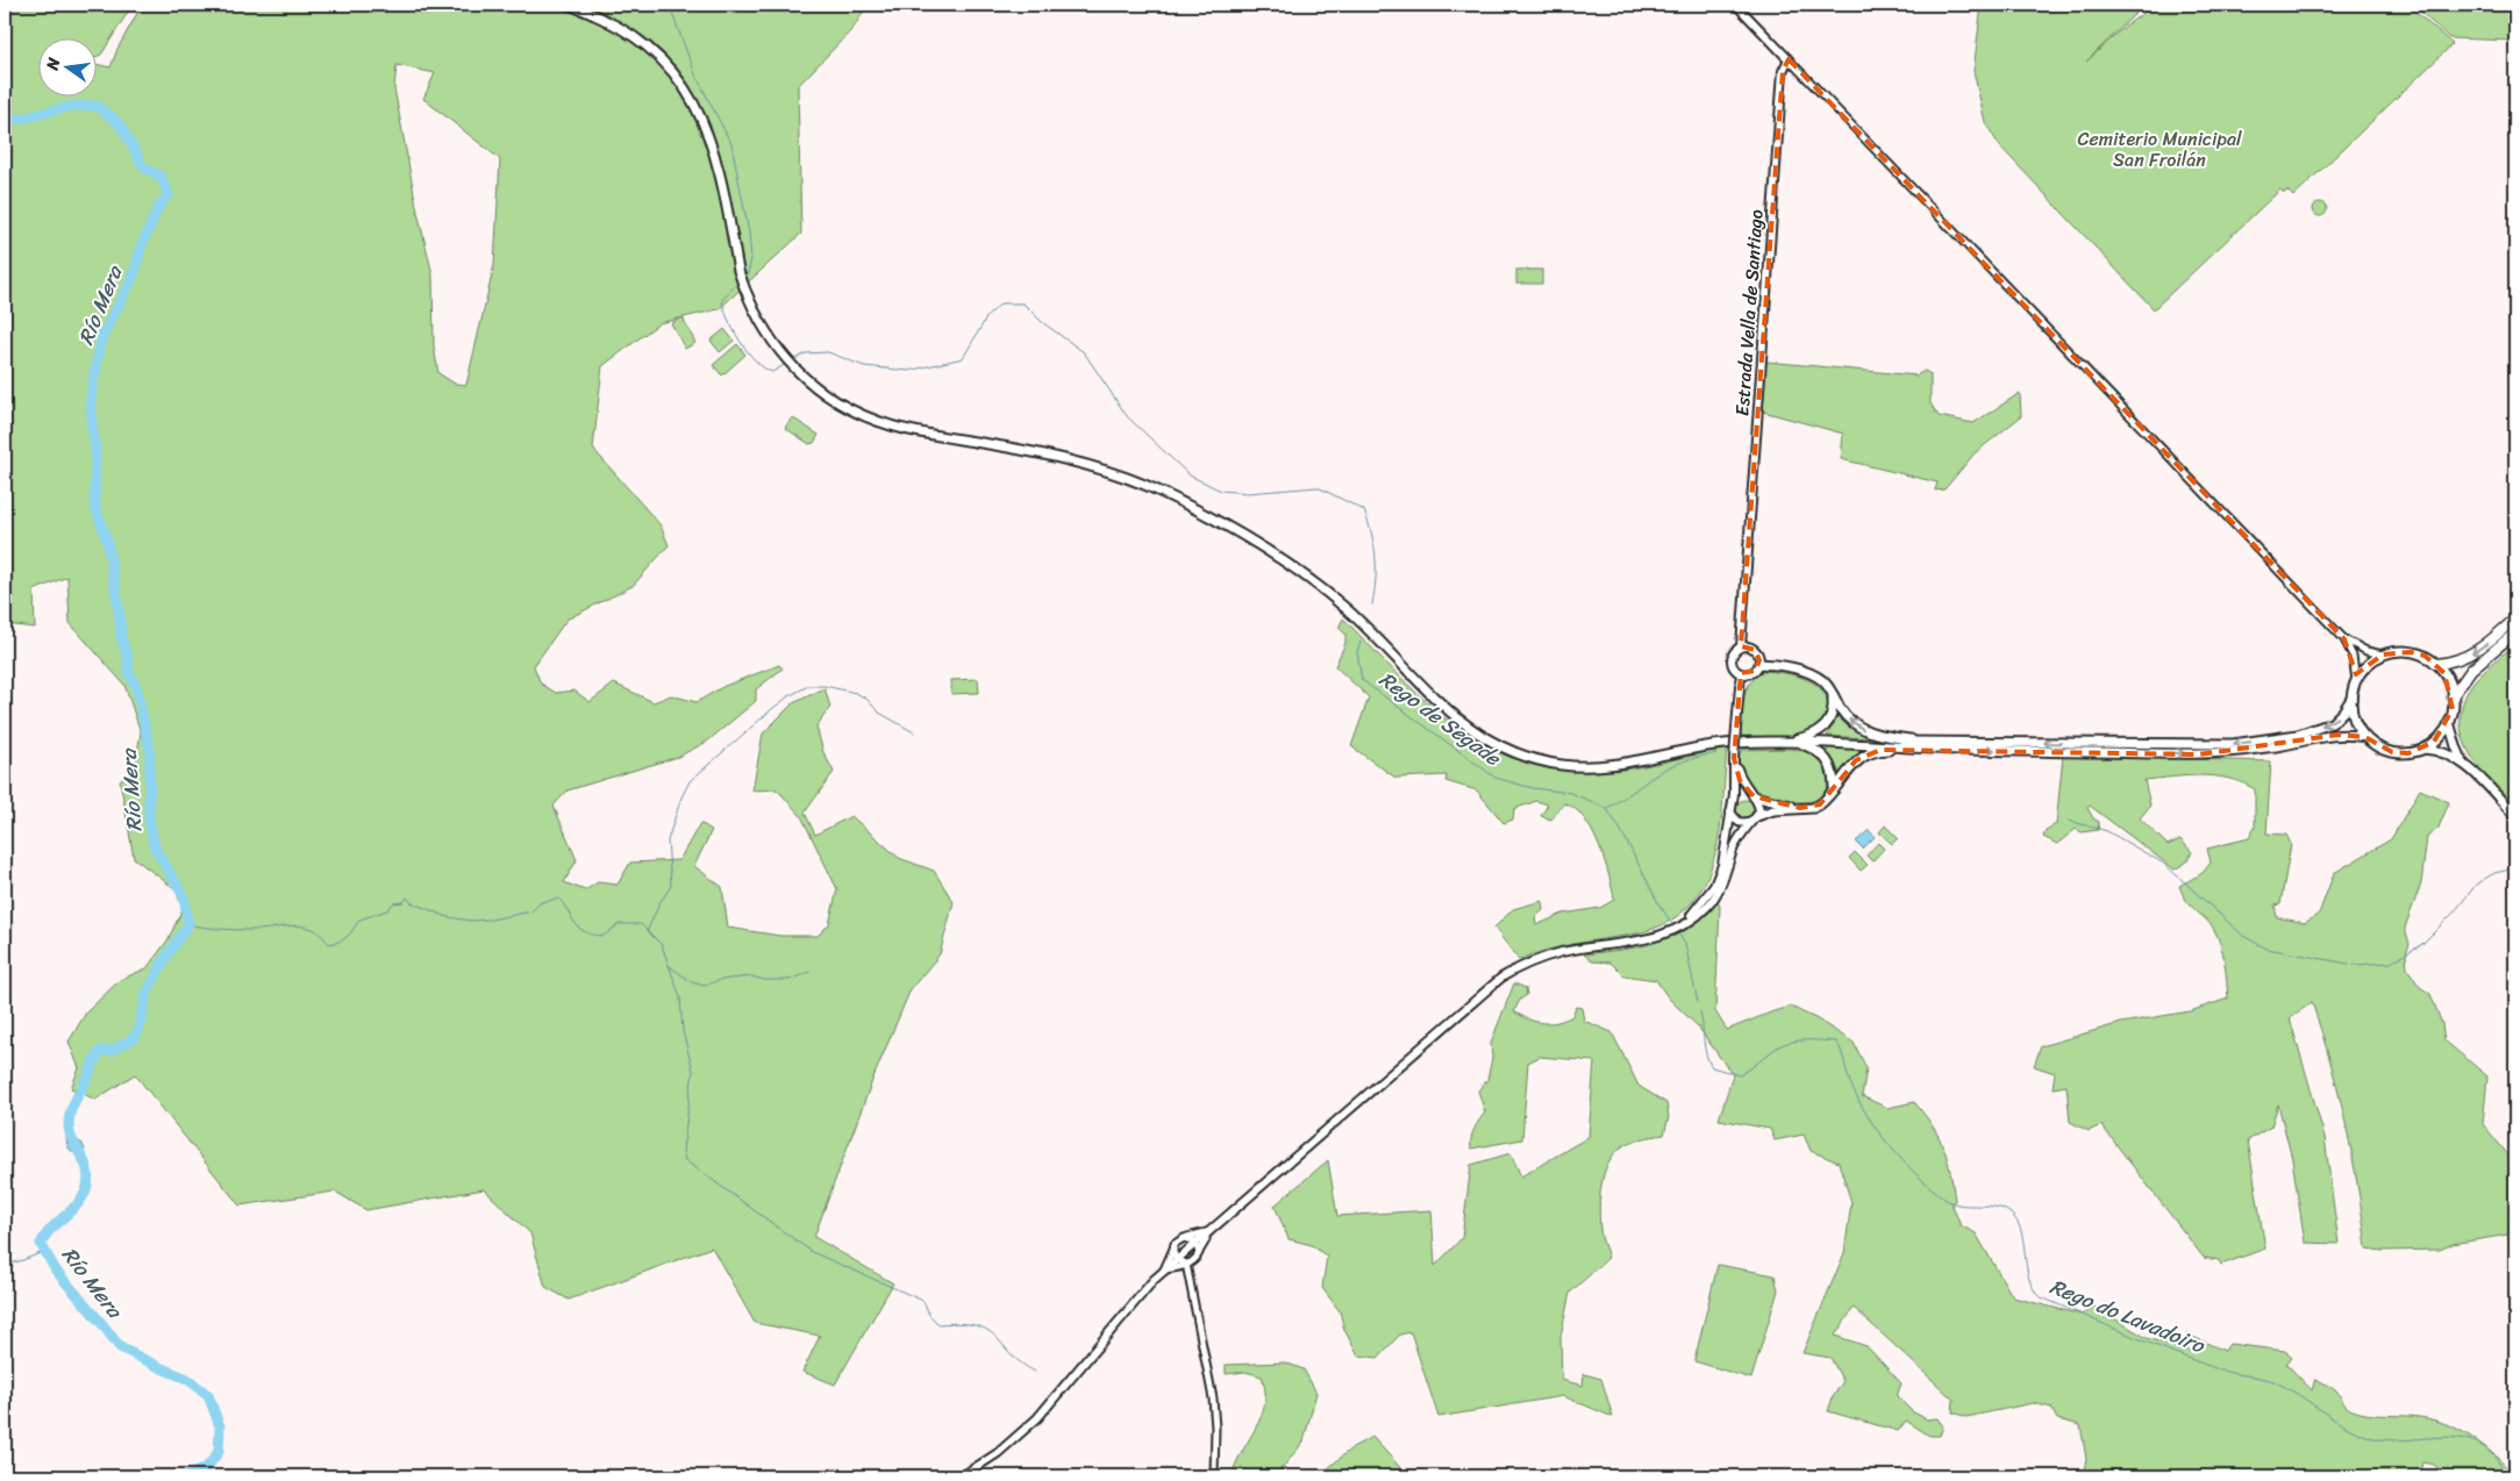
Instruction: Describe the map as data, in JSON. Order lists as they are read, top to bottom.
{
  "streets": {
    "main road": ["Estrada Vella de Santiago"]
  },
  "water": ["Río Mera", "Rego de Segade", "Rego do Lavadoiro"],
  "parks": ["Cemiterio Municipal San Froilán"],
  "north": "left"
}
